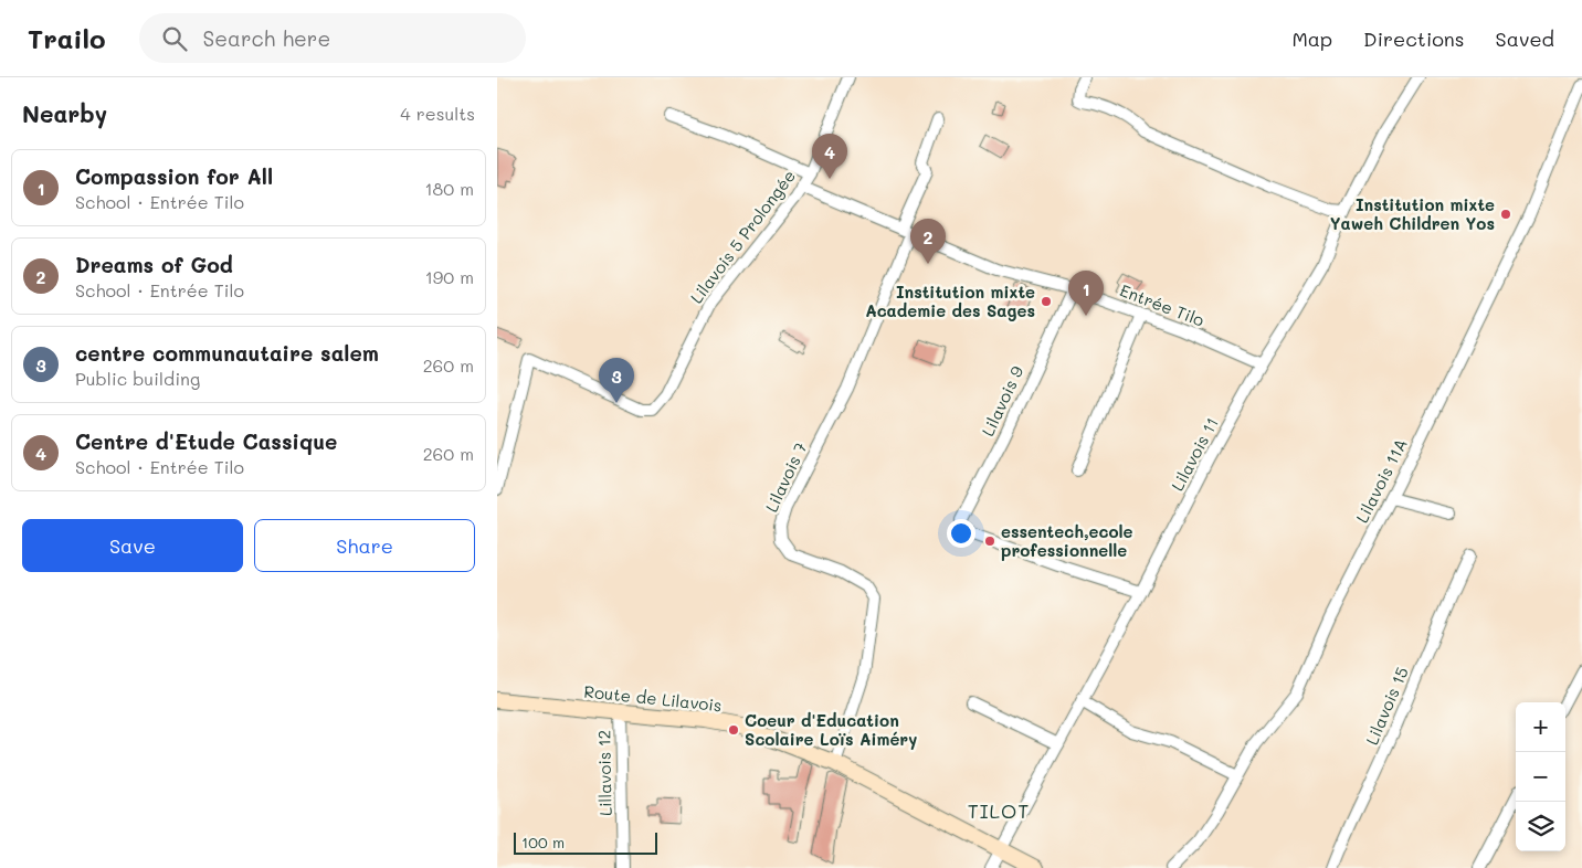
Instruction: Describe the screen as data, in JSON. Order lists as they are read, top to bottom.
{
  "streets": {
    "main road": ["Route de Lilavois"],
    "street": [
      "Lilavois 5 Prolongée",
      "Entrée Tilo",
      "Lilavois 9",
      "Lilavois 11",
      "Lilavois 7",
      "Lilavois 11A",
      "Lilavois 15",
      "Lillavois 12"
    ]
  },
  "crossings": [
    ["Lilavois 5 Prolongée", "Entrée Tilo"],
    ["Entrée Tilo", "Lilavois 9"],
    ["Entrée Tilo", "Lilavois 11"],
    ["Entrée Tilo", "Lilavois 7"],
    ["Lilavois 9", "Lilavois 11"],
    ["Lilavois 11", "Route de Lilavois"],
    ["Lilavois 7", "Route de Lilavois"],
    ["Route de Lilavois", "Lillavois 12"]
  ],
  "districts": ["TILOT"],
  "places": [
    "Institution mixte Yaweh Children Yos",
    "Institution mixte Academie des Sages",
    "essentech,ecole professionnelle",
    "Coeur d'Education Scolaire Loïs Aiméry"
  ],
  "scale_bar": "100 m",
  "page": {
    "header": "Trailo",
    "search": "Search here",
    "nav": ["Map", "Directions", "Saved"],
    "heading": ["Nearby", "4 results"],
    "pins": [
      "4",
      "2",
      "1",
      "3"
    ],
    "list": [
      {
        "mark": "1",
        "name": "Compassion for All",
        "note": "School · Entrée Tilo",
        "value": "180 m"
      },
      {
        "mark": "2",
        "name": "Dreams of God",
        "note": "School · Entrée Tilo",
        "value": "190 m"
      },
      {
        "mark": "3",
        "name": "centre communautaire salem",
        "note": "Public building",
        "value": "260 m"
      },
      {
        "mark": "4",
        "name": "Centre d'Etude Cassique",
        "note": "School · Entrée Tilo",
        "value": "260 m"
      }
    ],
    "buttons": ["Save", "Share"],
    "map_buttons": ["+", "−"],
    "scale": "100 m"
  }
}
